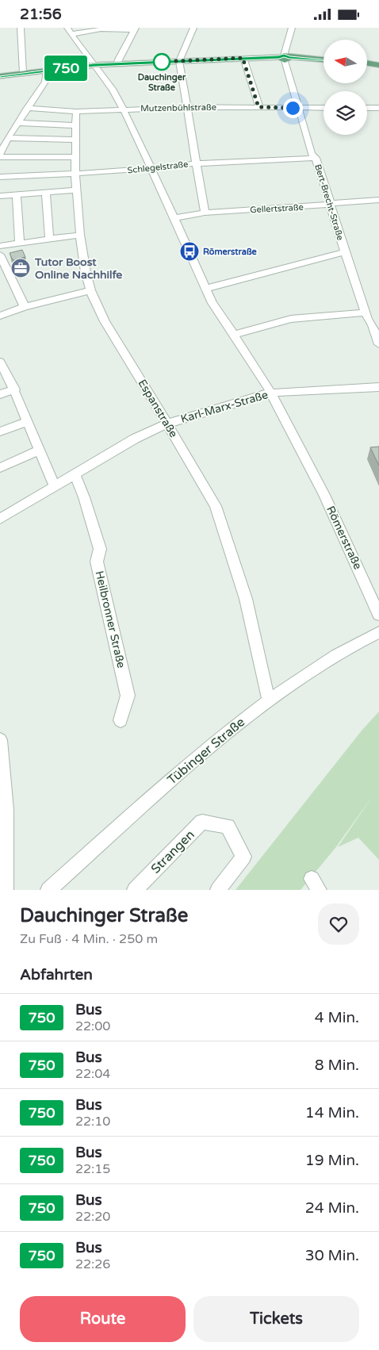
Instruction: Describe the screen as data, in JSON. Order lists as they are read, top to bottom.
{
  "streets": {
    "street": [
      "Mutzenbühlstraße",
      "Schlegelstraße",
      "Bert-Brecht-Straße",
      "Gellertstraße",
      "Karl-Marx-Straße",
      "Espanstraße",
      "Römerstraße",
      "Heilbronner Straße",
      "Tübinger Straße",
      "Strangen"
    ]
  },
  "crossings": [
    ["Mutzenbühlstraße", "Bert-Brecht-Straße"],
    ["Mutzenbühlstraße", "Espanstraße"],
    ["Mutzenbühlstraße", "Römerstraße"],
    ["Schlegelstraße", "Bert-Brecht-Straße"],
    ["Schlegelstraße", "Espanstraße"],
    ["Schlegelstraße", "Römerstraße"],
    ["Bert-Brecht-Straße", "Gellertstraße"],
    ["Gellertstraße", "Römerstraße"],
    ["Karl-Marx-Straße", "Espanstraße"],
    ["Karl-Marx-Straße", "Römerstraße"],
    ["Karl-Marx-Straße", "Heilbronner Straße"],
    ["Espanstraße", "Tübinger Straße"]
  ],
  "places": {
    "other": ["Dauchinger Straße"],
    "bus stop": ["Römerstraße"],
    "office": ["Tutor Boost Online Nachhilfe"]
  },
  "lines": ["bus line 750"],
  "north": "left",
  "page": {
    "status": "21:56",
    "on_map": "750",
    "heading": [
      ["Dauchinger Straße", "Zu Fuß · 4 Min. · 250 m"],
      "Abfahrten"
    ],
    "list": [
      {
        "mark": "750",
        "name": "Bus",
        "note": "22:00",
        "value": "4 Min."
      },
      {
        "mark": "750",
        "name": "Bus",
        "note": "22:04",
        "value": "8 Min."
      },
      {
        "mark": "750",
        "name": "Bus",
        "note": "22:10",
        "value": "14 Min."
      },
      {
        "mark": "750",
        "name": "Bus",
        "note": "22:15",
        "value": "19 Min."
      },
      {
        "mark": "750",
        "name": "Bus",
        "note": "22:20",
        "value": "24 Min."
      },
      {
        "mark": "750",
        "name": "Bus",
        "note": "22:26",
        "value": "30 Min."
      }
    ],
    "buttons": ["Route", "Tickets"]
  }
}
